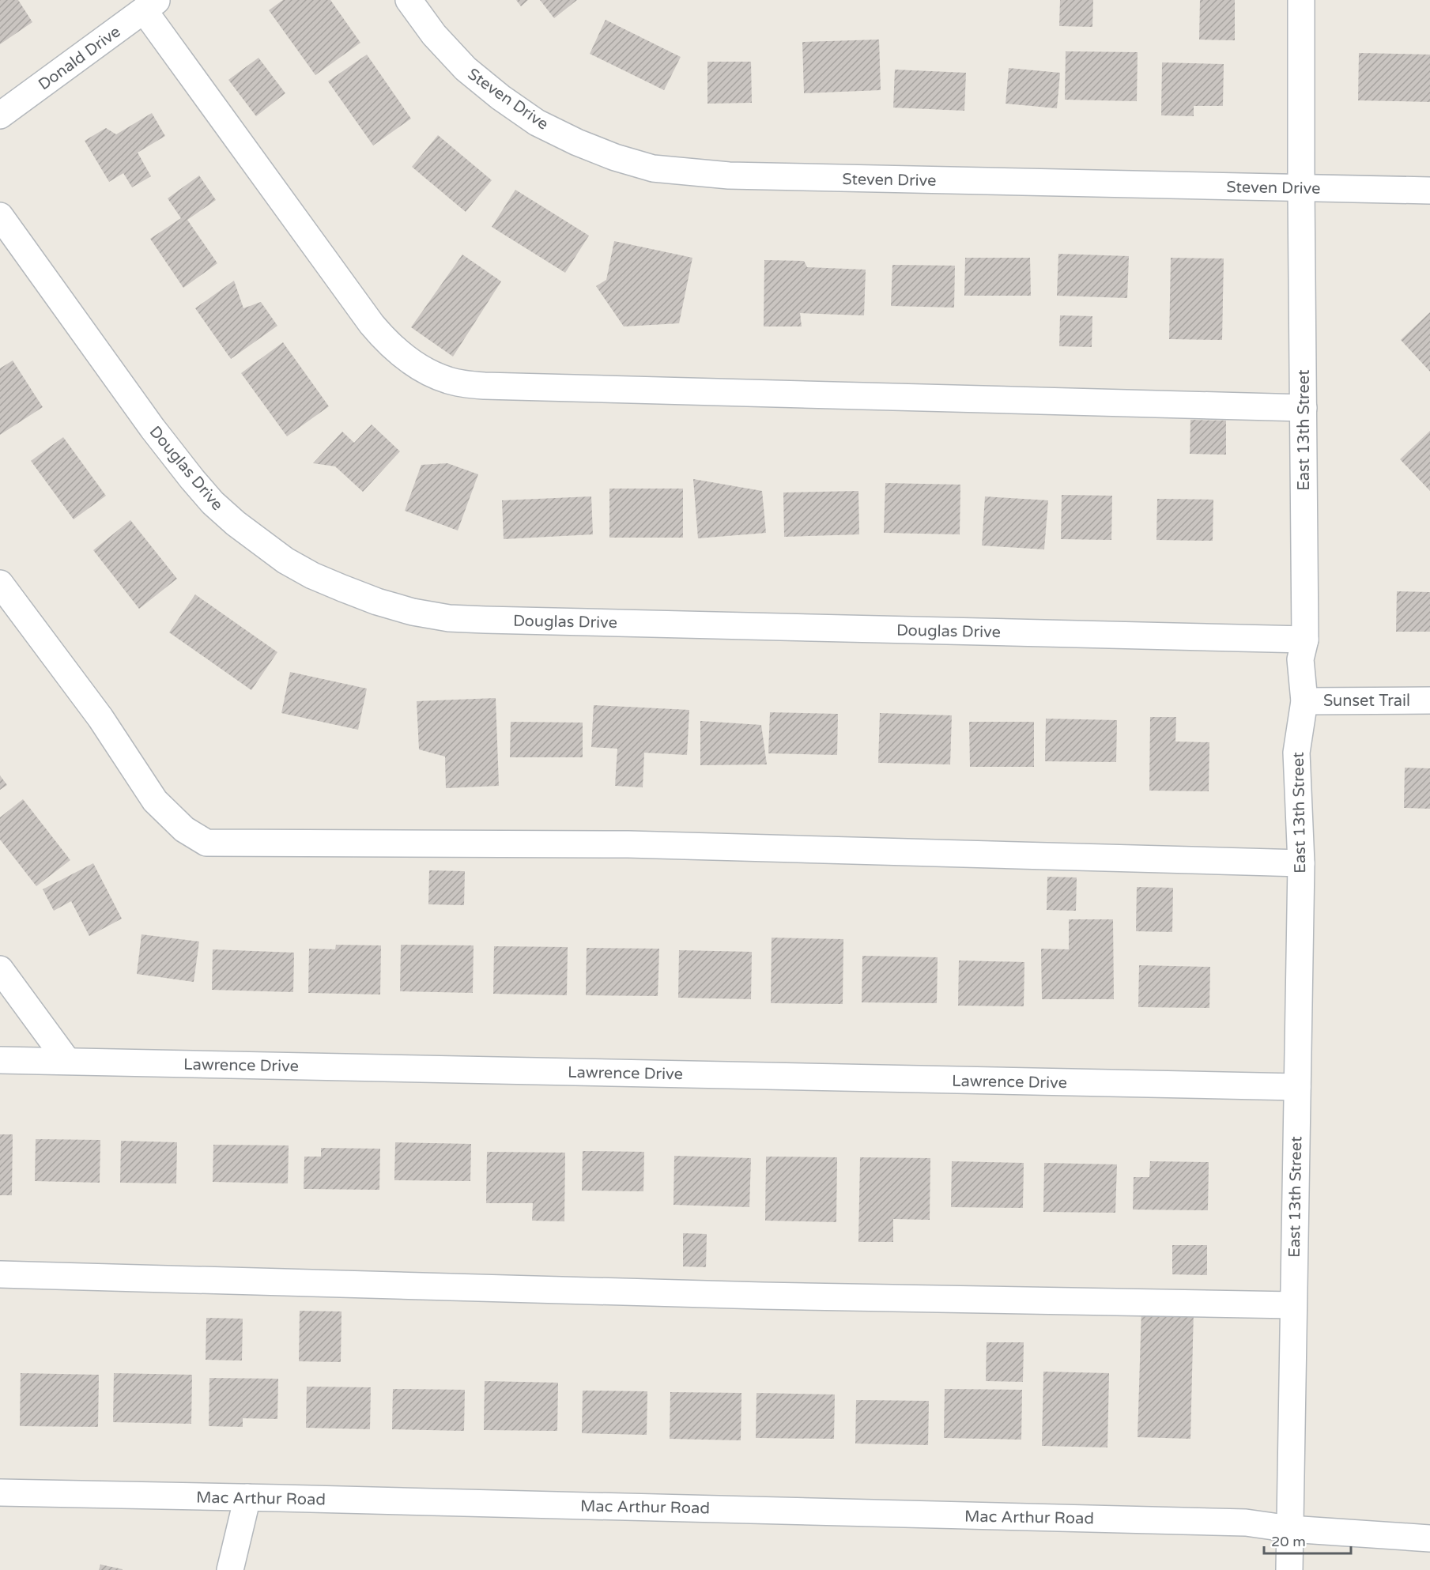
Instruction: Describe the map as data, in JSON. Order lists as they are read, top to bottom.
{
  "streets": {
    "street": [
      "Donald Drive",
      "Steven Drive",
      "East 13th Street",
      "Douglas Drive",
      "Sunset Trail",
      "Lawrence Drive",
      "Mac Arthur Road"
    ]
  },
  "crossings": [
    ["Steven Drive", "East 13th Street"],
    ["East 13th Street", "Douglas Drive"],
    ["East 13th Street", "Sunset Trail"],
    ["East 13th Street", "Lawrence Drive"],
    ["East 13th Street", "Mac Arthur Road"]
  ],
  "scale_bar": "20 m"
}
